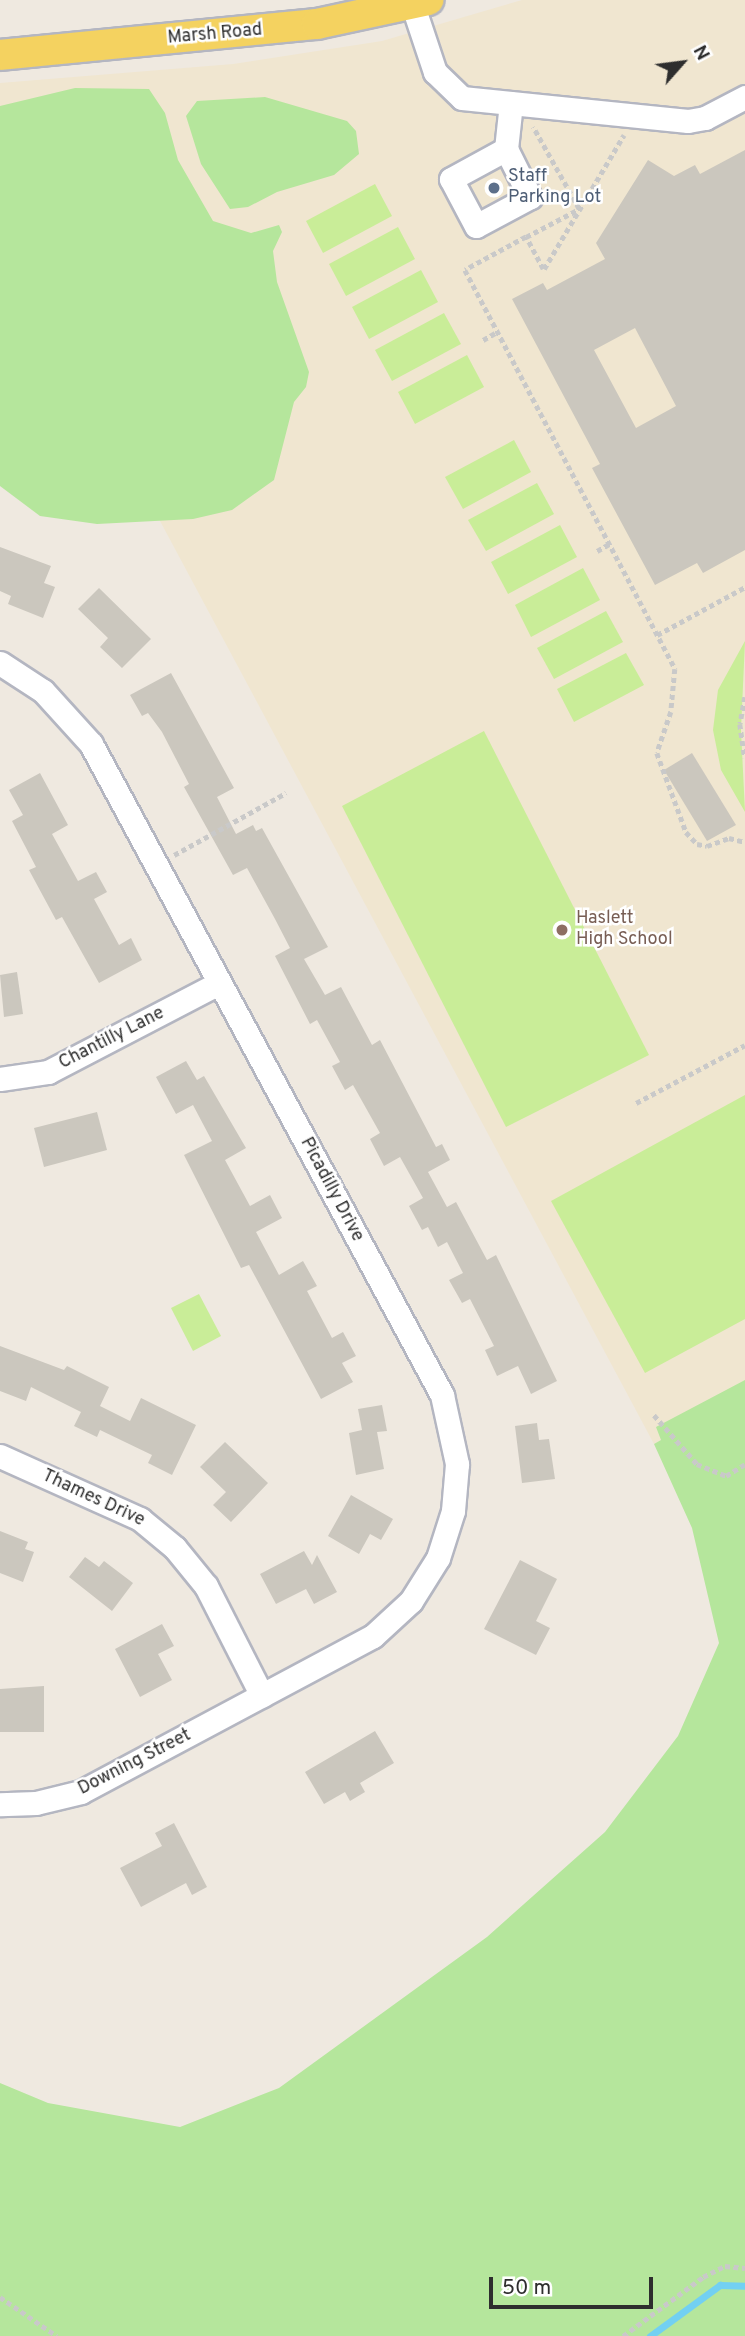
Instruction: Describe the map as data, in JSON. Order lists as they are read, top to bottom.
{
  "streets": {
    "main road": ["Marsh Road"],
    "street": [
      "Chantilly Lane",
      "Picadilly Drive",
      "Thames Drive",
      "Downing Street"
    ]
  },
  "crossings": [
    ["Chantilly Lane", "Picadilly Drive"],
    ["Picadilly Drive", "Thames Drive"],
    ["Picadilly Drive", "Downing Street"],
    ["Thames Drive", "Downing Street"]
  ],
  "places": ["Staff Parking Lot", "Haslett High School"],
  "scale_bar": "50 m",
  "north": "top right"
}
